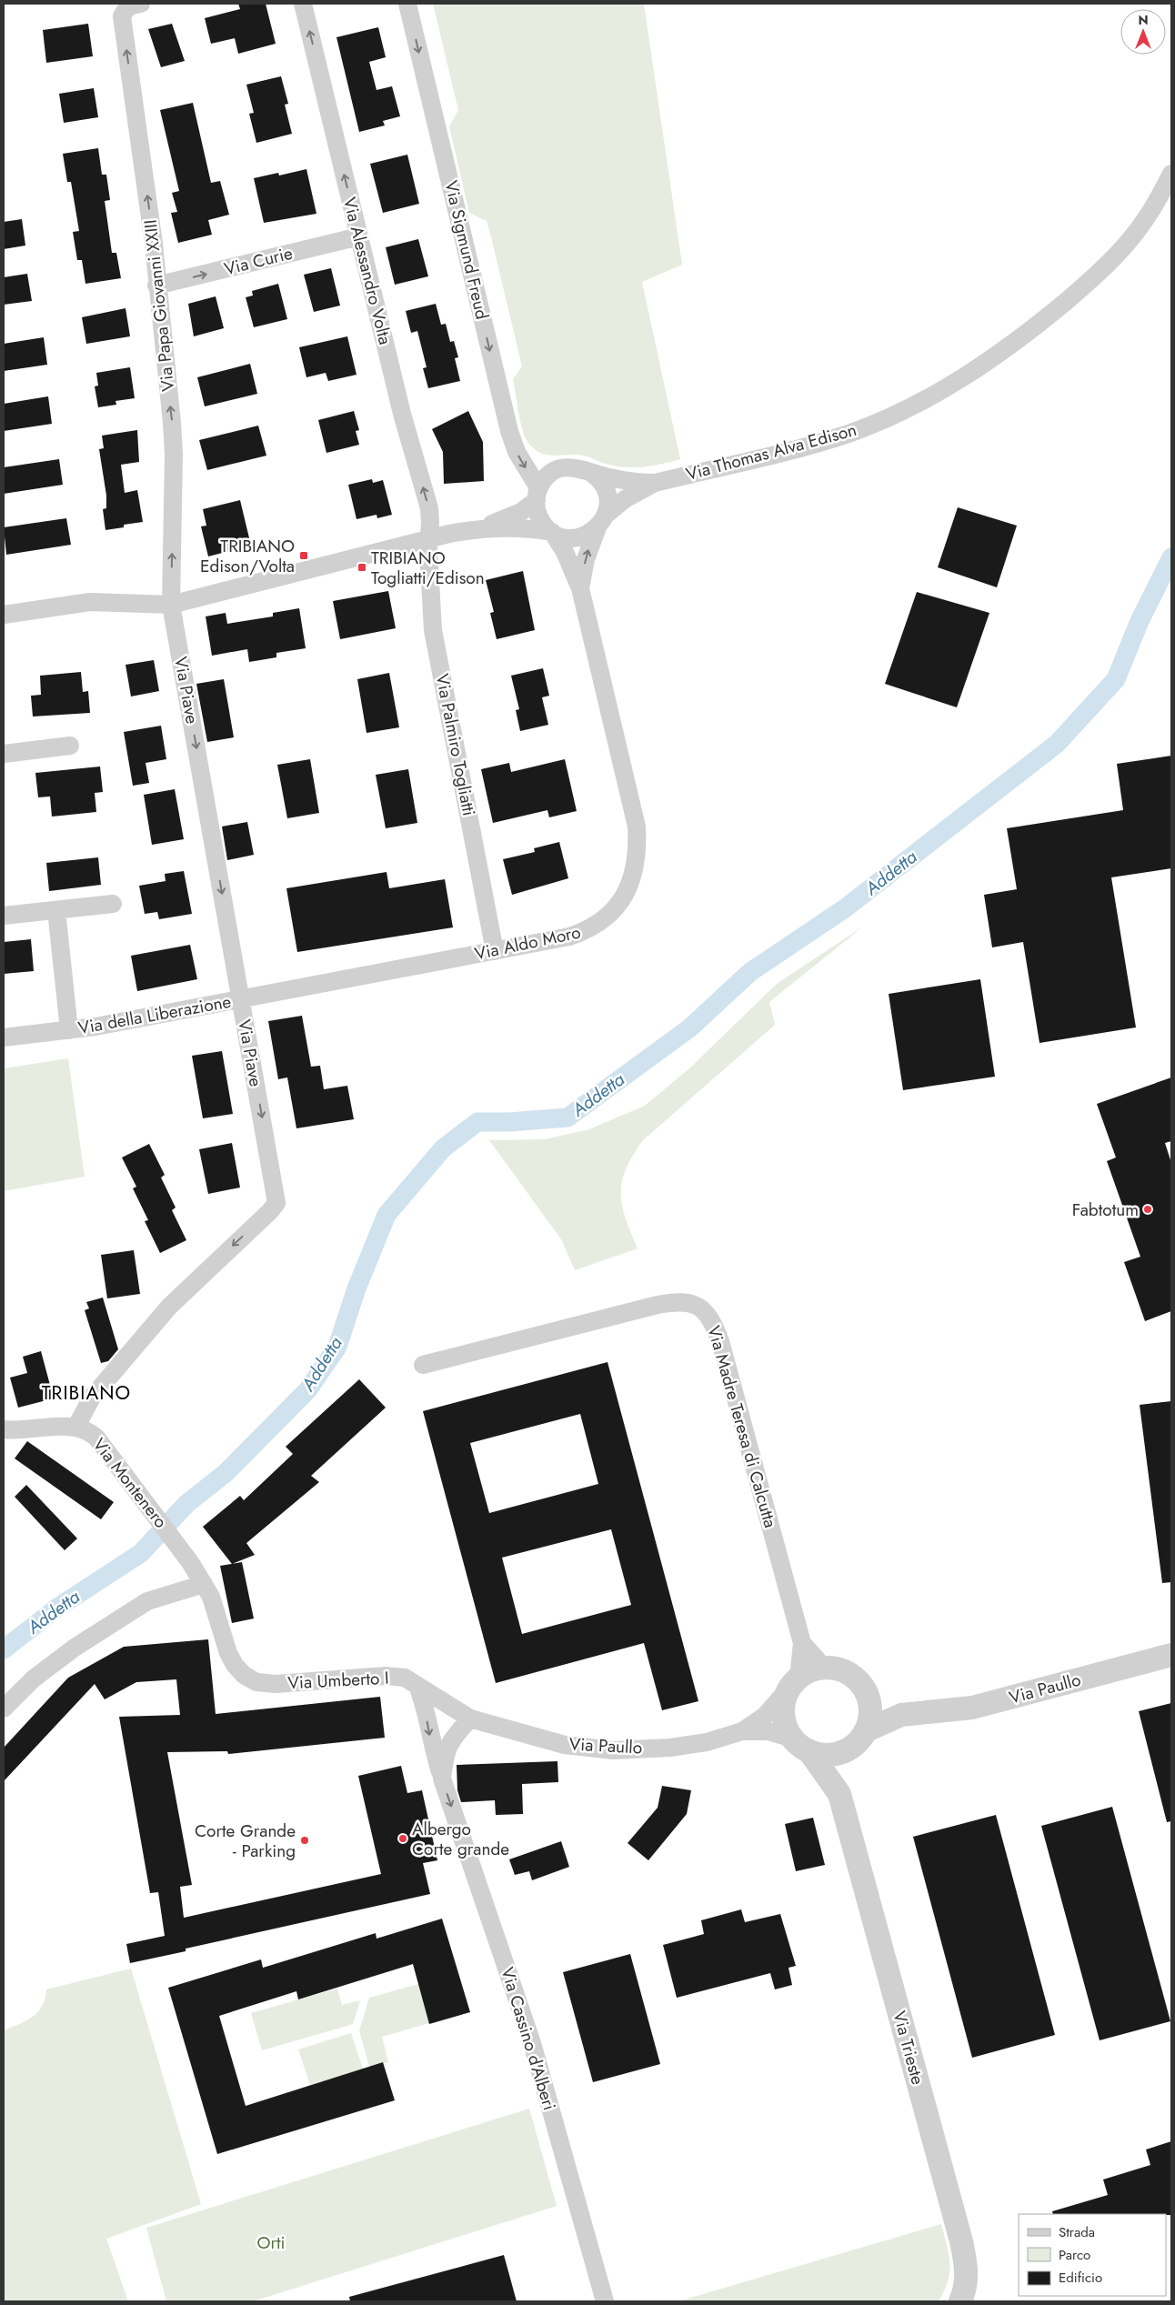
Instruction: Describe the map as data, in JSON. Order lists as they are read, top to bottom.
{
  "streets": {
    "street": [
      "Via Sigmund Freud",
      "Via Curie",
      "Via Alessandro Volta",
      "Via Papa Giovanni XXIII",
      "Via Thomas Alva Edison",
      "Via Piave",
      "Via Palmiro Togliatti",
      "Via Aldo Moro",
      "Via della Liberazione",
      "Via Madre Teresa di Calcutta",
      "Via Montenero",
      "Via Umberto I",
      "Via Paullo",
      "Via Cassino d'Alberi",
      "Via Trieste"
    ]
  },
  "crossings": [
    ["Via Sigmund Freud", "Via Thomas Alva Edison"],
    ["Via Curie", "Via Alessandro Volta"],
    ["Via Curie", "Via Papa Giovanni XXIII"],
    ["Via Alessandro Volta", "Via Palmiro Togliatti"],
    ["Via Papa Giovanni XXIII", "Via Piave"],
    ["Via Piave", "Via Aldo Moro"],
    ["Via Piave", "Via della Liberazione"],
    ["Via Piave", "Via Montenero"],
    ["Via Palmiro Togliatti", "Via Aldo Moro"],
    ["Via Aldo Moro", "Via della Liberazione"],
    ["Via Madre Teresa di Calcutta", "Via Paullo"],
    ["Via Madre Teresa di Calcutta", "Via Trieste"],
    ["Via Montenero", "Via Umberto I"],
    ["Via Umberto I", "Via Paullo"],
    ["Via Umberto I", "Via Cassino d'Alberi"],
    ["Via Paullo", "Via Cassino d'Alberi"],
    ["Via Paullo", "Via Trieste"]
  ],
  "one_way": [
    "Via Sigmund Freud",
    "Via Curie",
    "Via Alessandro Volta",
    "Via Papa Giovanni XXIII",
    "Via Piave",
    "Via Cassino d'Alberi"
  ],
  "districts": ["TRIBIANO"],
  "water": ["Addetta"],
  "parks": ["Orti"],
  "places": {
    "transit": ["TRIBIANO Edison/Volta", "TRIBIANO Togliatti/Edison"],
    "other": ["Fabtotum", "Albergo Corte grande", "Corte Grande - Parking"]
  },
  "legend": ["Strada", "Parco", "Edificio"],
  "north": "top"
}
